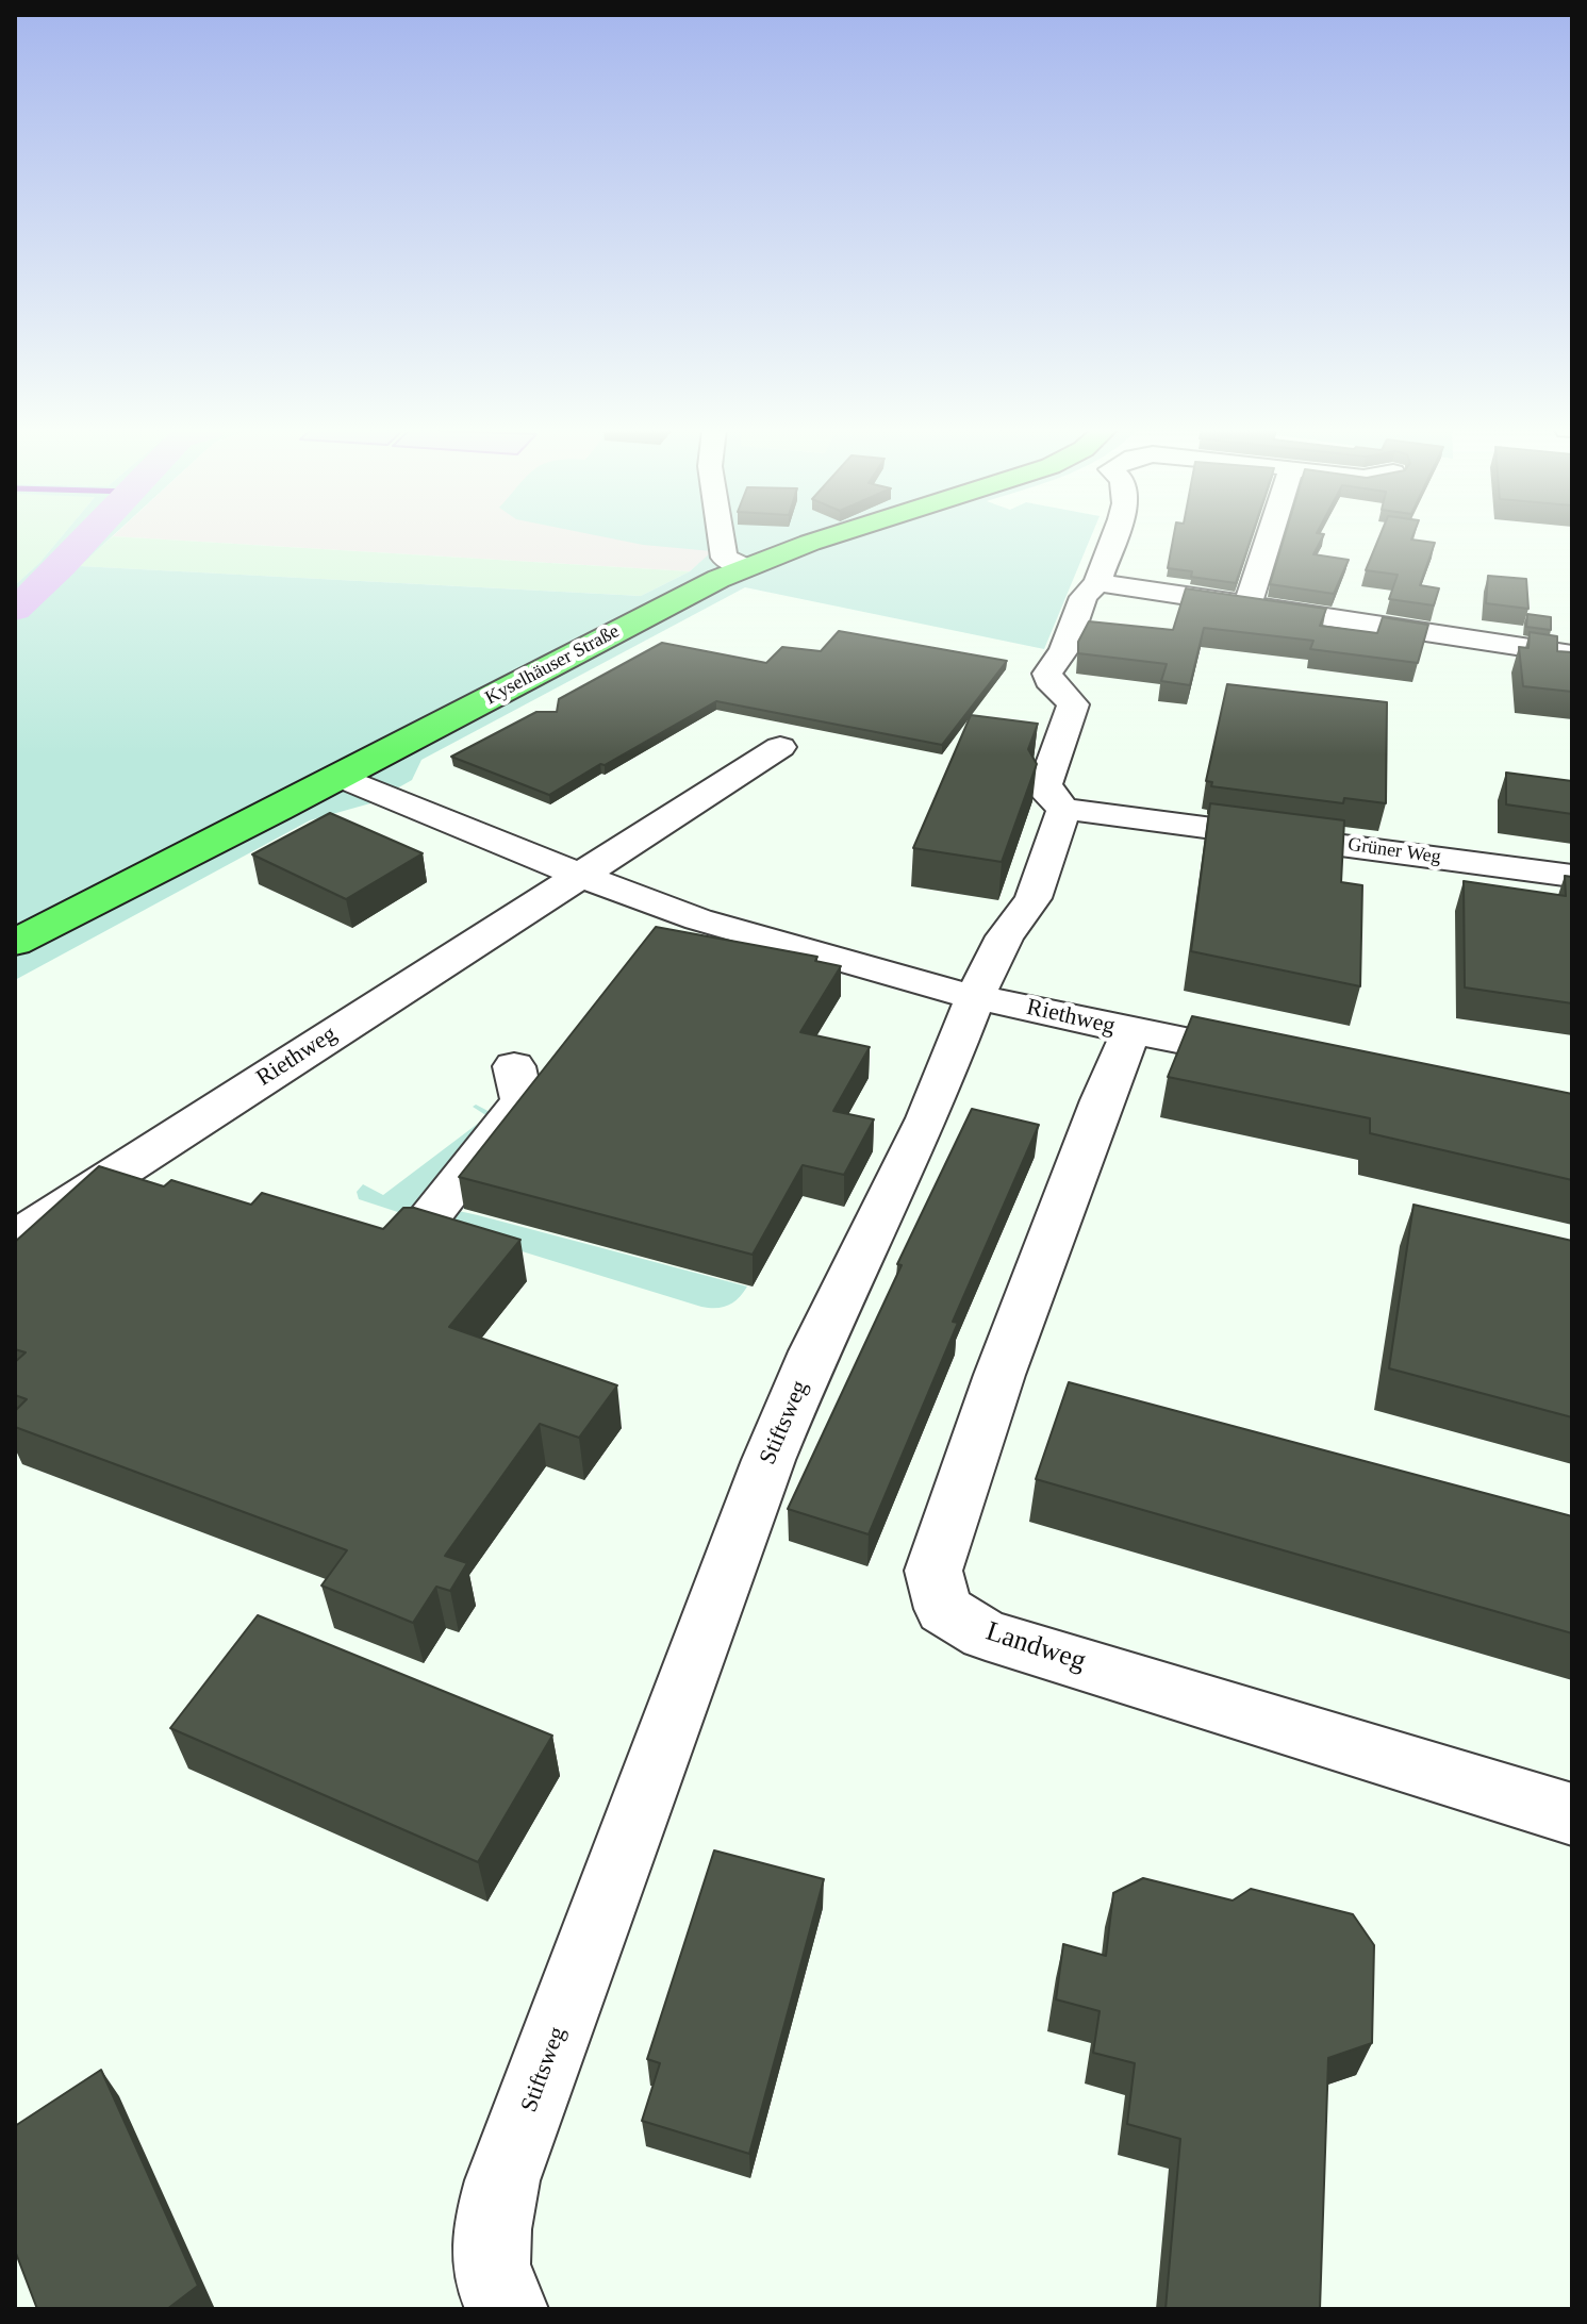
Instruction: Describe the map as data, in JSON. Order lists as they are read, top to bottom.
{
  "streets": {
    "main road": ["Kyselhäuser Straße"],
    "street": [
      "Grüner Weg",
      "Riethweg",
      "Stiftsweg",
      "Landweg"
    ]
  },
  "crossings": [
    ["Kyselhäuser Straße", "Riethweg"],
    ["Grüner Weg", "Stiftsweg"],
    ["Riethweg", "Stiftsweg"],
    ["Riethweg", "Landweg"]
  ]
}
